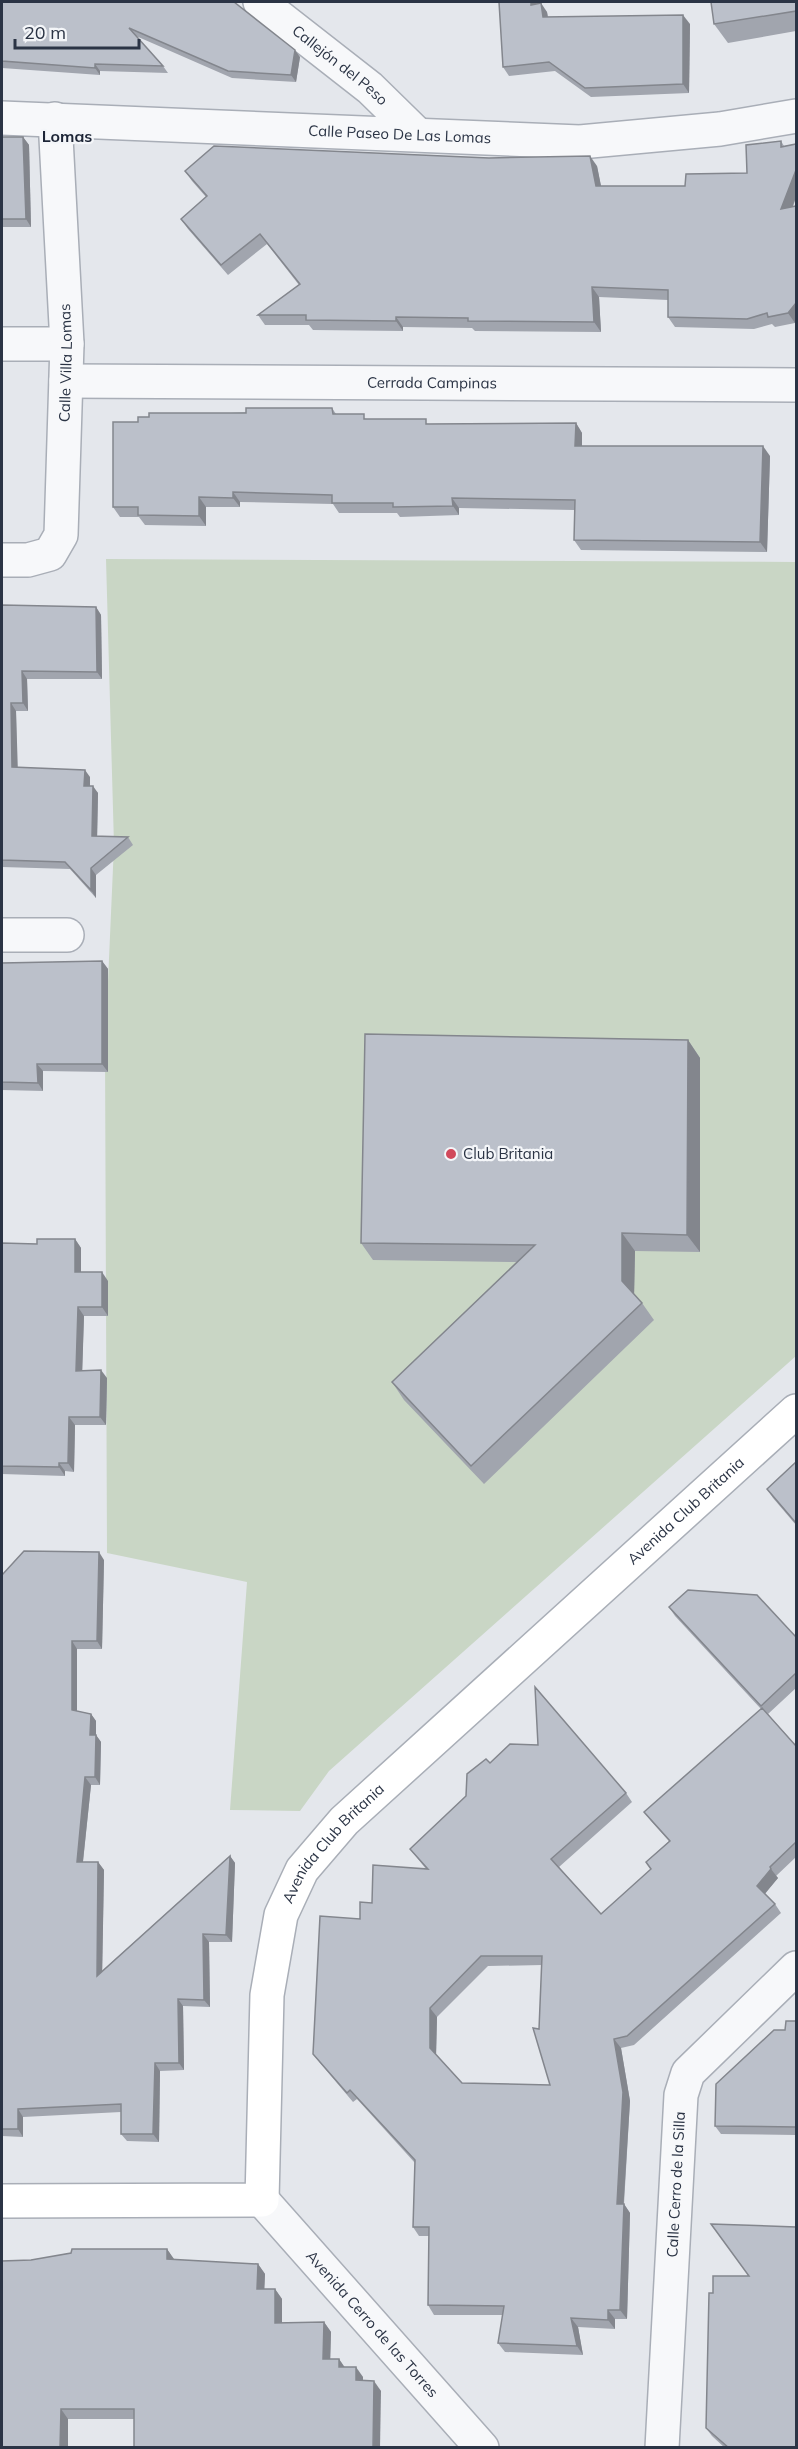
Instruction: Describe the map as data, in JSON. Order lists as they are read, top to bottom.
{
  "streets": {
    "main road": ["Avenida Club Britania"],
    "street": [
      "Callejón del Peso",
      "Calle Paseo De Las Lomas",
      "Calle Villa Lomas",
      "Cerrada Campinas",
      "Calle Cerro de la Silla",
      "Avenida Cerro de las Torres"
    ]
  },
  "crossings": [
    ["Callejón del Peso", "Calle Paseo De Las Lomas"],
    ["Calle Paseo De Las Lomas", "Calle Villa Lomas"],
    ["Calle Villa Lomas", "Cerrada Campinas"],
    ["Avenida Club Britania", "Avenida Cerro de las Torres"]
  ],
  "districts": ["Lomas"],
  "places": ["Club Britania"],
  "scale_bar": "20 m"
}
